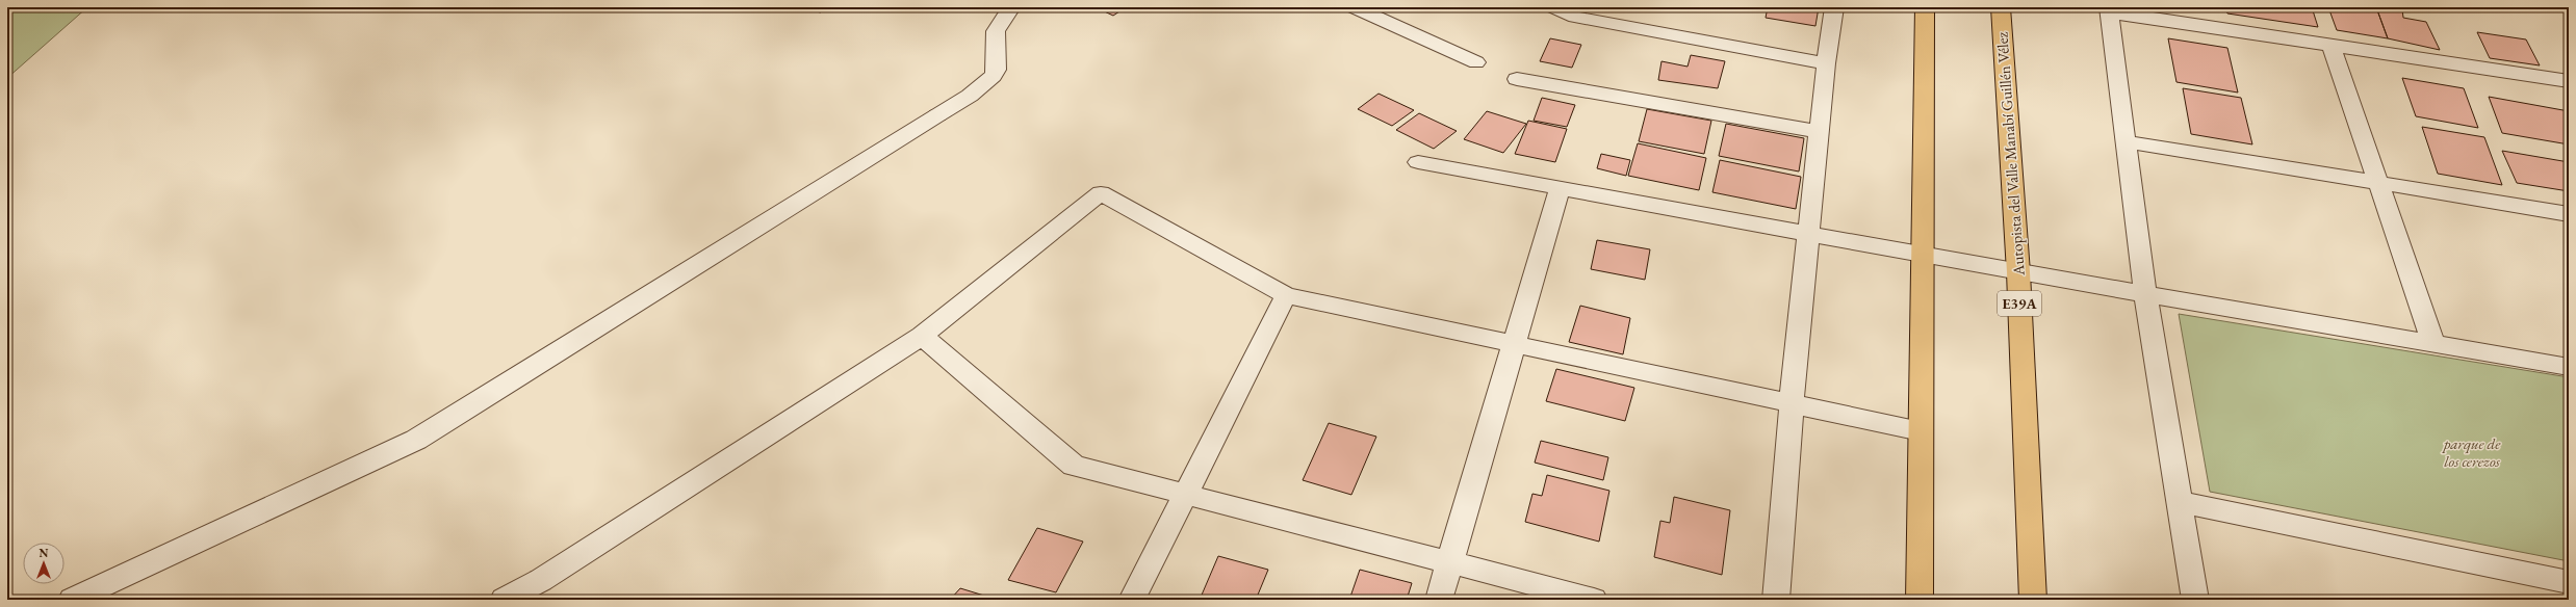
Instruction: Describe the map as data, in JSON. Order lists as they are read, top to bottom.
{
  "streets": {
    "main road": ["Autopista del Valle Manabí Guillén Vélez", "E39A"]
  },
  "parks": ["parque de los cerezos"],
  "north": "top"
}
